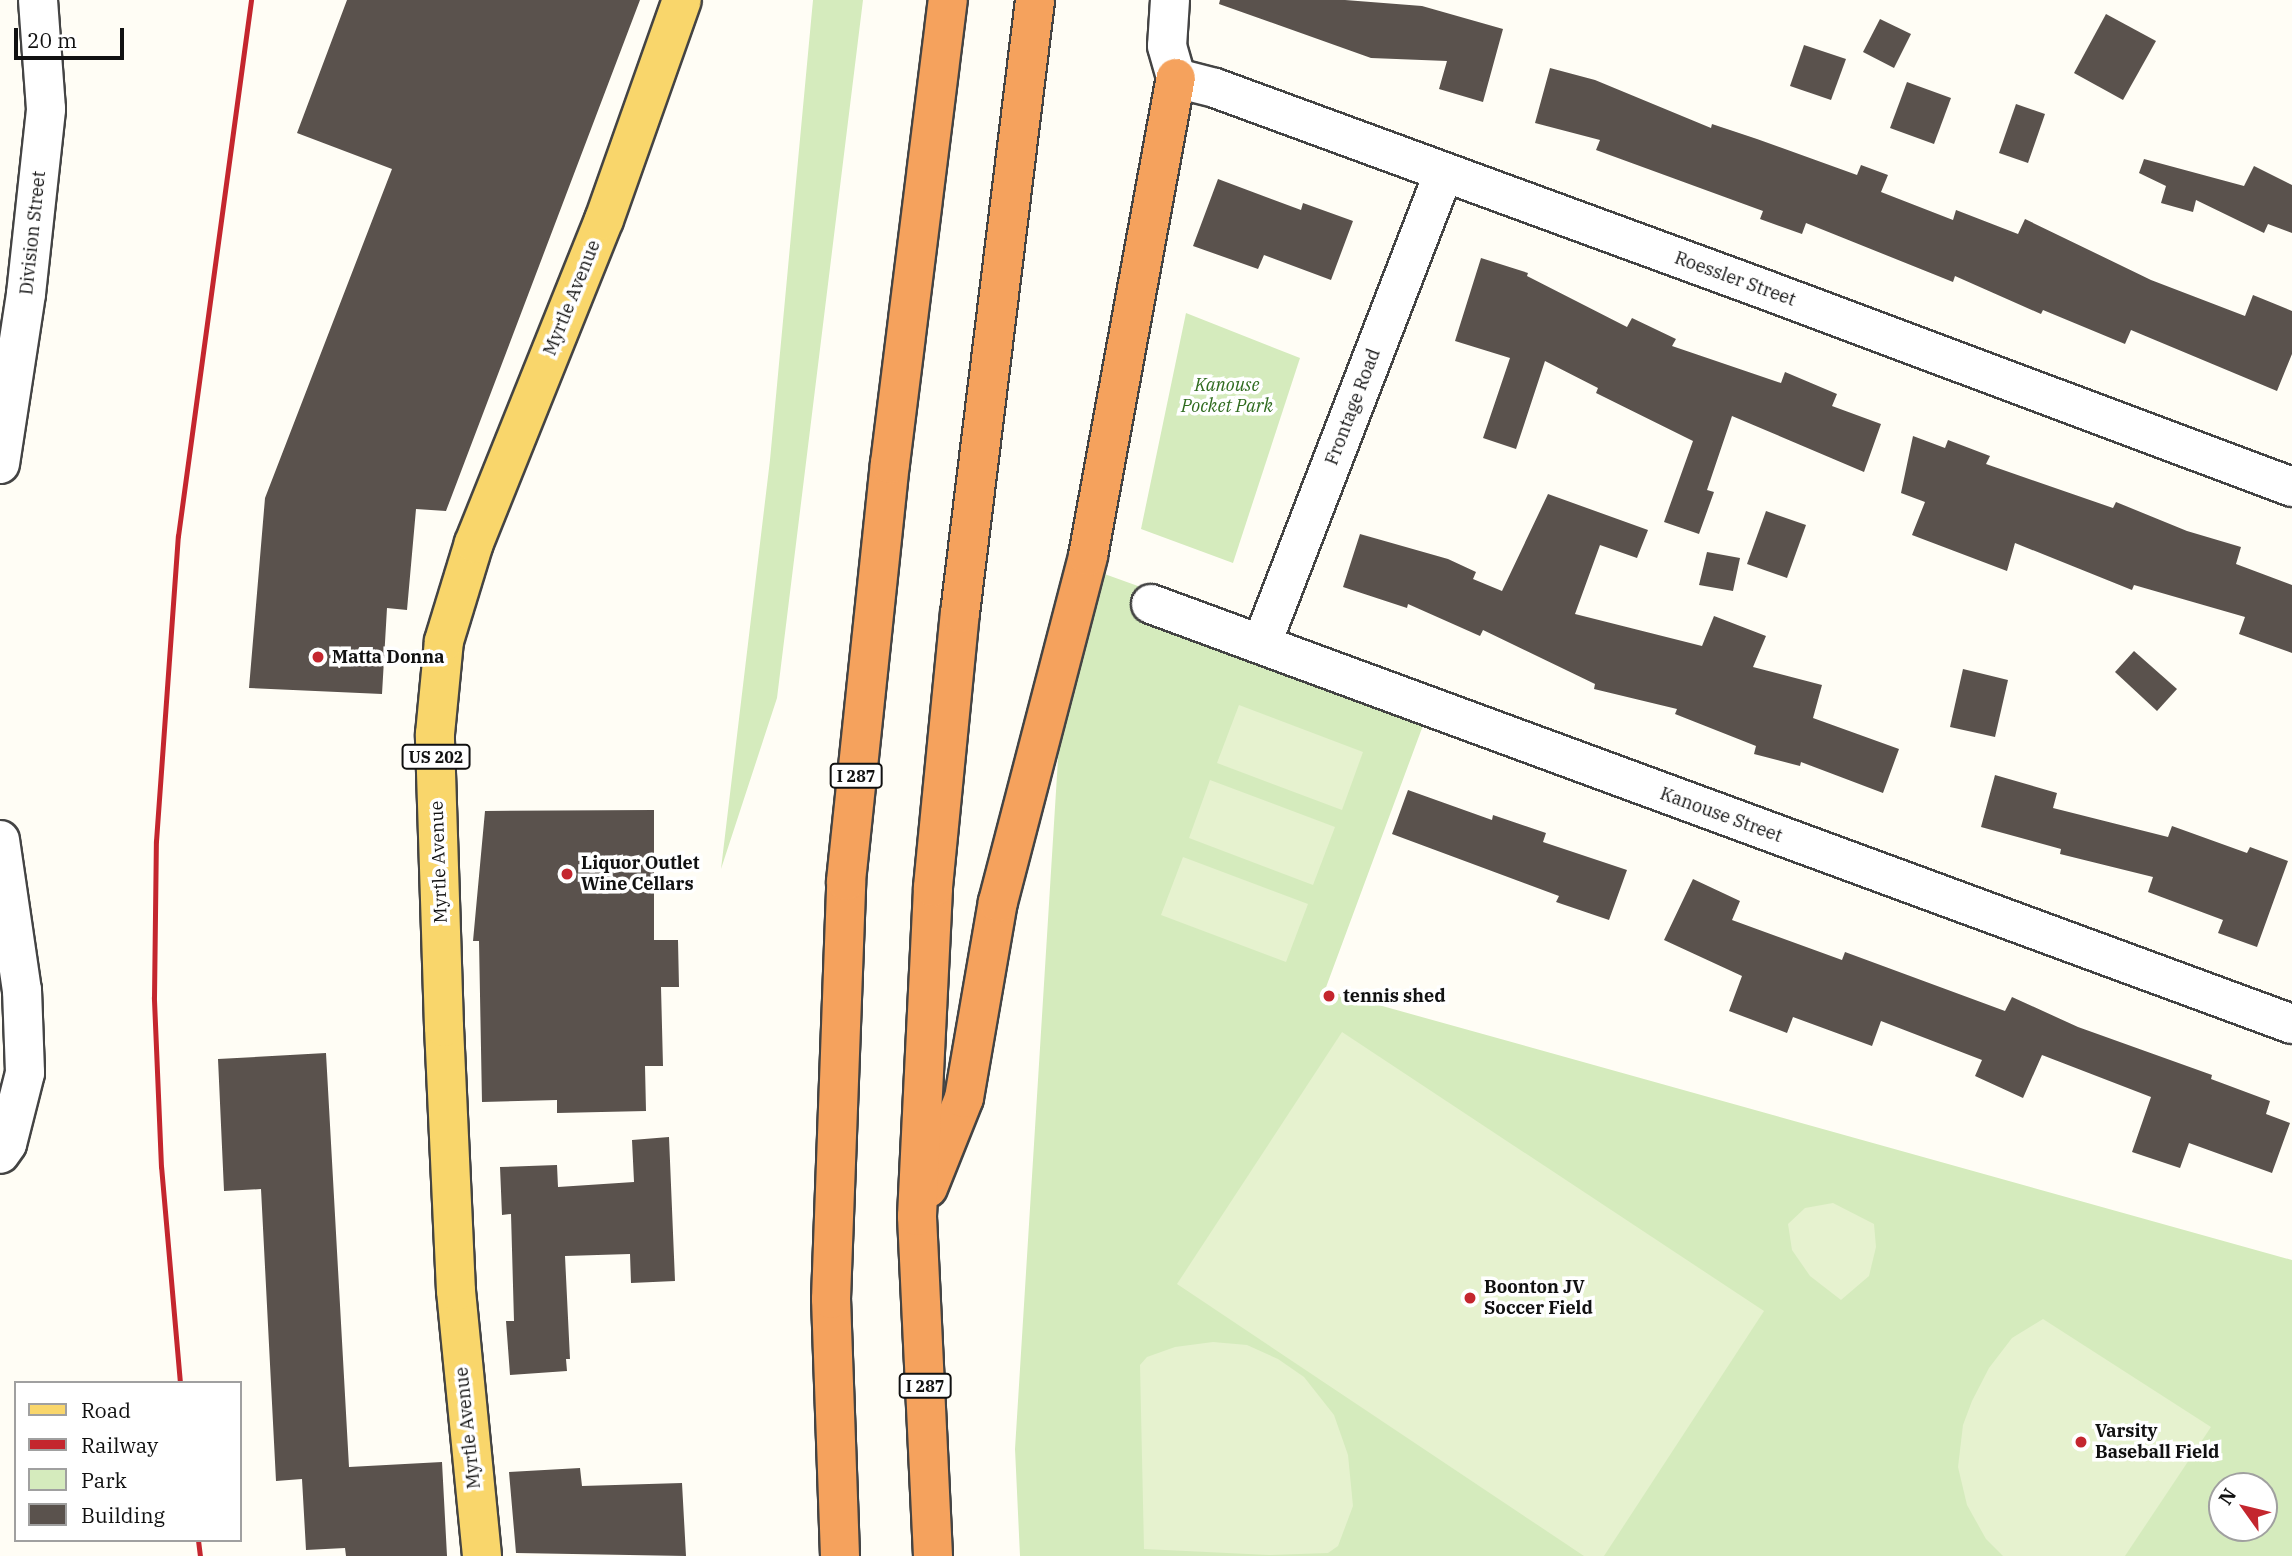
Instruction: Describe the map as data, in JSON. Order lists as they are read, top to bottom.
{
  "streets": {
    "highway": ["I 287"],
    "main road": ["Myrtle Avenue", "US 202"],
    "street": [
      "Division Street",
      "Roessler Street",
      "Frontage Road",
      "Kanouse Street"
    ]
  },
  "crossings": [
    ["Roessler Street", "Frontage Road"],
    ["Frontage Road", "Kanouse Street"]
  ],
  "parks": ["Kanouse Pocket Park"],
  "places": [
    "Matta Donna",
    "Liquor Outlet Wine Cellars",
    "tennis shed",
    "Boonton JV Soccer Field",
    "Varsity Baseball Field"
  ],
  "legend": [
    "Road",
    "Railway",
    "Park",
    "Building"
  ],
  "scale_bar": "20 m",
  "north": "top left"
}
